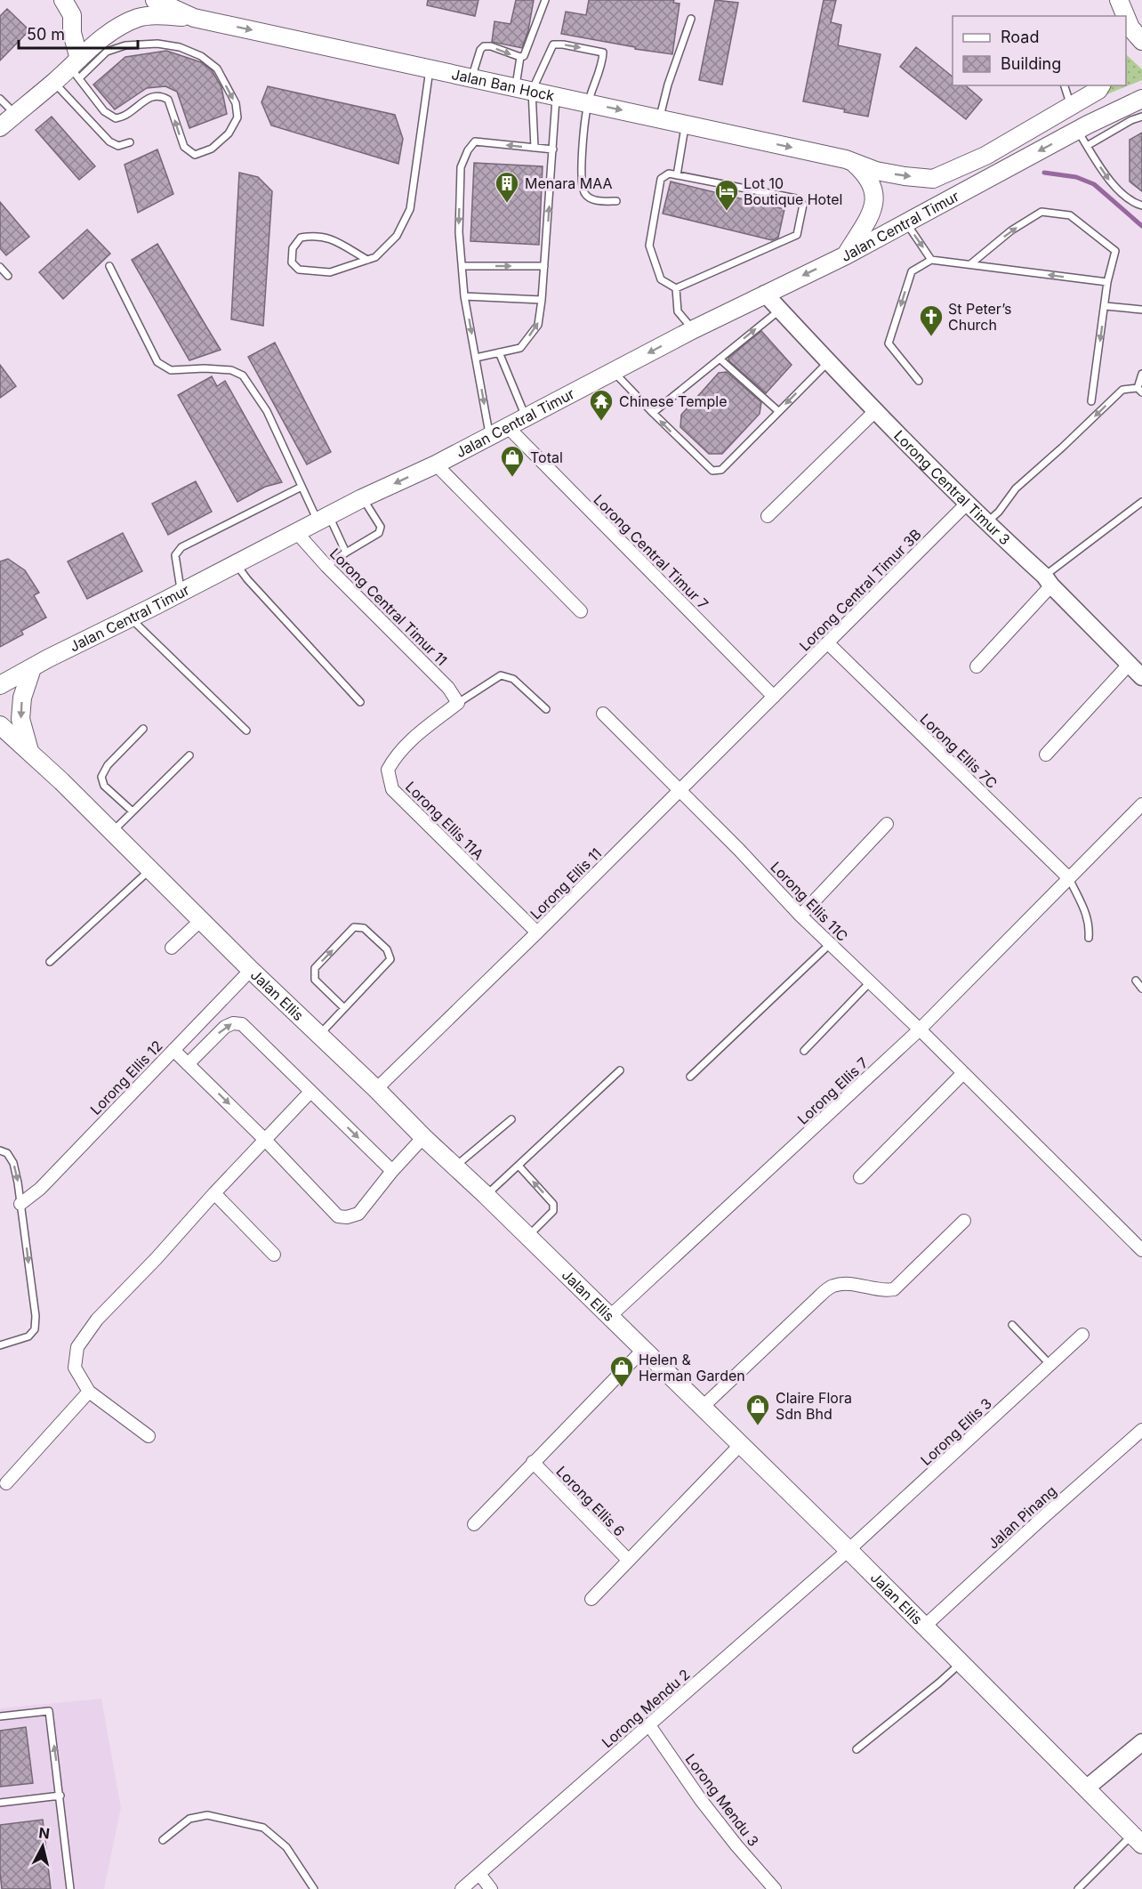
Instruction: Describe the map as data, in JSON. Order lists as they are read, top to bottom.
{
  "streets": {
    "main road": ["Jalan Ban Hock", "Jalan Central Timur", "Jalan Ellis"],
    "street": [
      "Lorong Central Timur 3",
      "Lorong Central Timur 7",
      "Lorong Central Timur 3B",
      "Lorong Central Timur 11",
      "Lorong Ellis 7C",
      "Lorong Ellis 11A",
      "Lorong Ellis 11",
      "Lorong Ellis 11C",
      "Lorong Ellis 12",
      "Lorong Ellis 7",
      "Lorong Ellis 3",
      "Lorong Ellis 6",
      "Jalan Pinang",
      "Lorong Mendu 2",
      "Lorong Mendu 3"
    ]
  },
  "crossings": [
    ["Jalan Ban Hock", "Jalan Central Timur"],
    ["Jalan Central Timur", "Lorong Central Timur 3"],
    ["Jalan Central Timur", "Lorong Central Timur 7"],
    ["Jalan Central Timur", "Lorong Central Timur 11"],
    ["Jalan Central Timur", "Jalan Ellis"],
    ["Lorong Central Timur 3", "Lorong Central Timur 3B"],
    ["Lorong Central Timur 7", "Lorong Central Timur 3B"],
    ["Lorong Central Timur 7", "Lorong Ellis 11"],
    ["Lorong Central Timur 3B", "Lorong Ellis 7C"],
    ["Lorong Central Timur 3B", "Lorong Ellis 11"],
    ["Lorong Central Timur 11", "Lorong Ellis 11A"],
    ["Lorong Ellis 7C", "Lorong Ellis 7"],
    ["Lorong Ellis 11A", "Lorong Ellis 11"],
    ["Lorong Ellis 11", "Lorong Ellis 11C"],
    ["Lorong Ellis 11", "Jalan Ellis"],
    ["Lorong Ellis 11C", "Lorong Ellis 7"],
    ["Jalan Ellis", "Lorong Ellis 12"],
    ["Jalan Ellis", "Lorong Ellis 7"],
    ["Jalan Ellis", "Lorong Ellis 3"],
    ["Jalan Ellis", "Jalan Pinang"],
    ["Jalan Ellis", "Lorong Mendu 2"],
    ["Lorong Ellis 3", "Lorong Mendu 2"],
    ["Lorong Mendu 2", "Lorong Mendu 3"]
  ],
  "one_way": ["Jalan Ban Hock"],
  "places": {
    "building": ["Menara MAA"],
    "hotel": ["Lot 10 Boutique Hotel"],
    "church": ["St Peter’s Church"],
    "temple": ["Chinese Temple"],
    "shop": ["Total", "Helen & Herman Garden", "Claire Flora Sdn Bhd"]
  },
  "legend": ["Road", "Building"],
  "scale_bar": "50 m",
  "north": "top"
}
